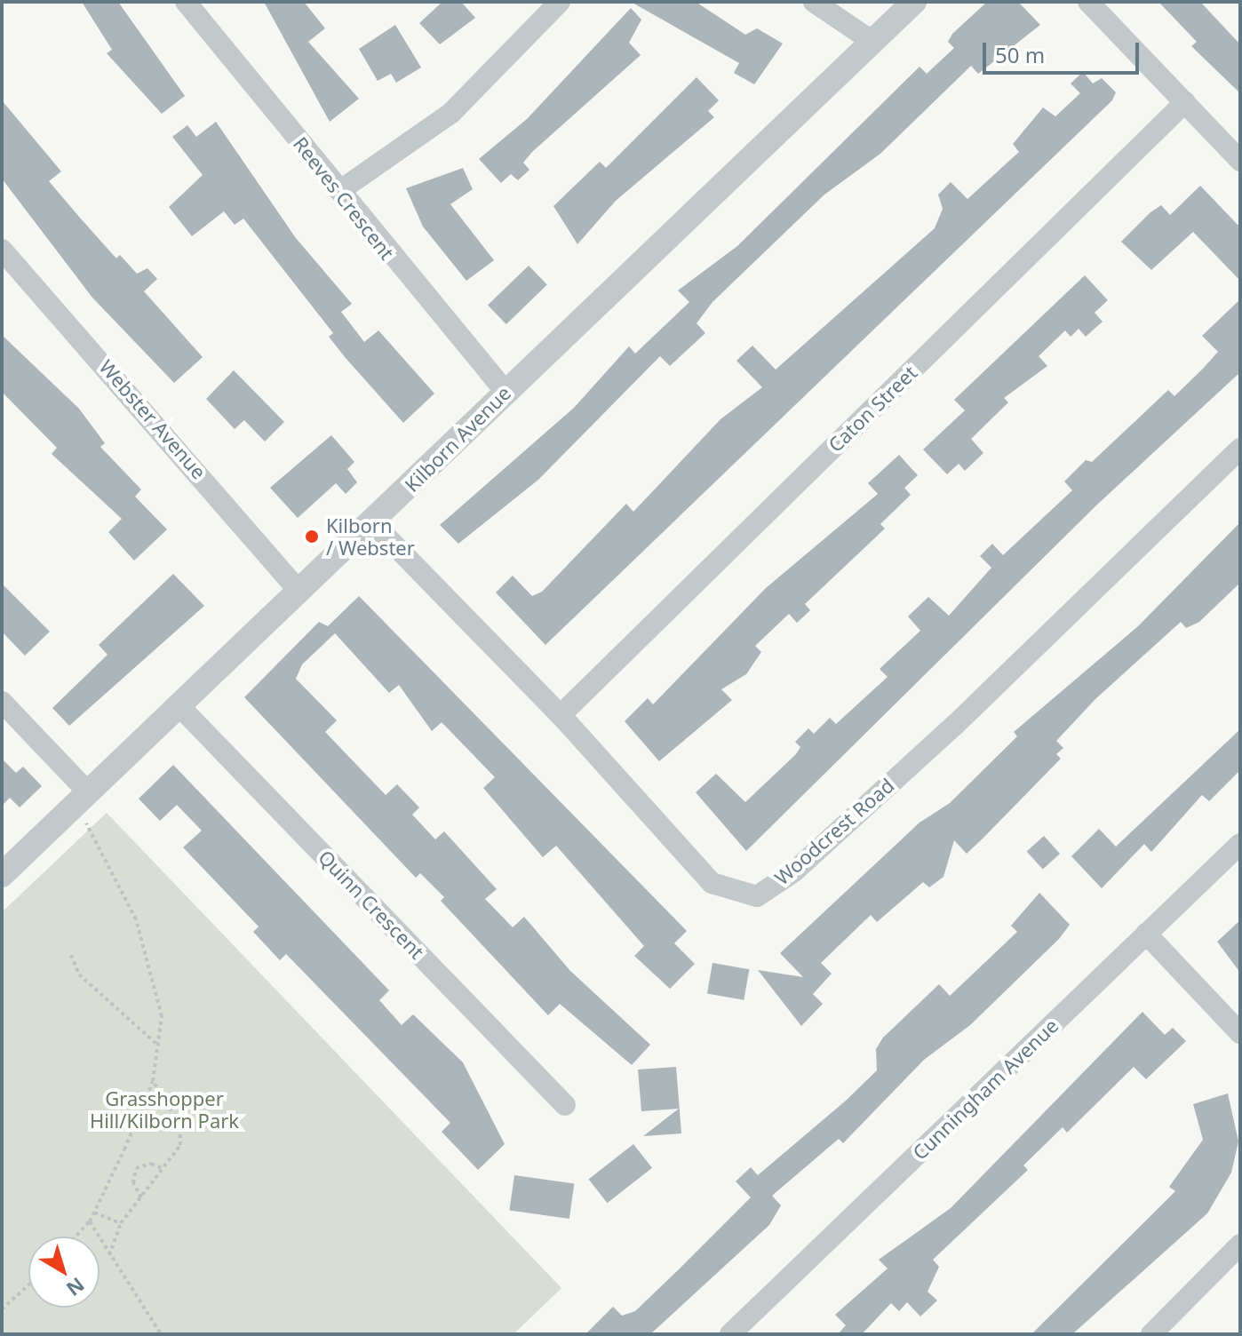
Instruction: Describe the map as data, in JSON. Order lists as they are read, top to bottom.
{
  "streets": {
    "street": [
      "Reeves Crescent",
      "Caton Street",
      "Webster Avenue",
      "Kilborn Avenue",
      "Woodcrest Road",
      "Quinn Crescent",
      "Cunningham Avenue"
    ]
  },
  "crossings": [
    ["Reeves Crescent", "Kilborn Avenue"],
    ["Caton Street", "Woodcrest Road"],
    ["Webster Avenue", "Kilborn Avenue"],
    ["Kilborn Avenue", "Woodcrest Road"],
    ["Kilborn Avenue", "Quinn Crescent"]
  ],
  "parks": ["Grasshopper Hill/Kilborn Park"],
  "places": ["Kilborn / Webster"],
  "scale_bar": "50 m",
  "north": "bottom right"
}
